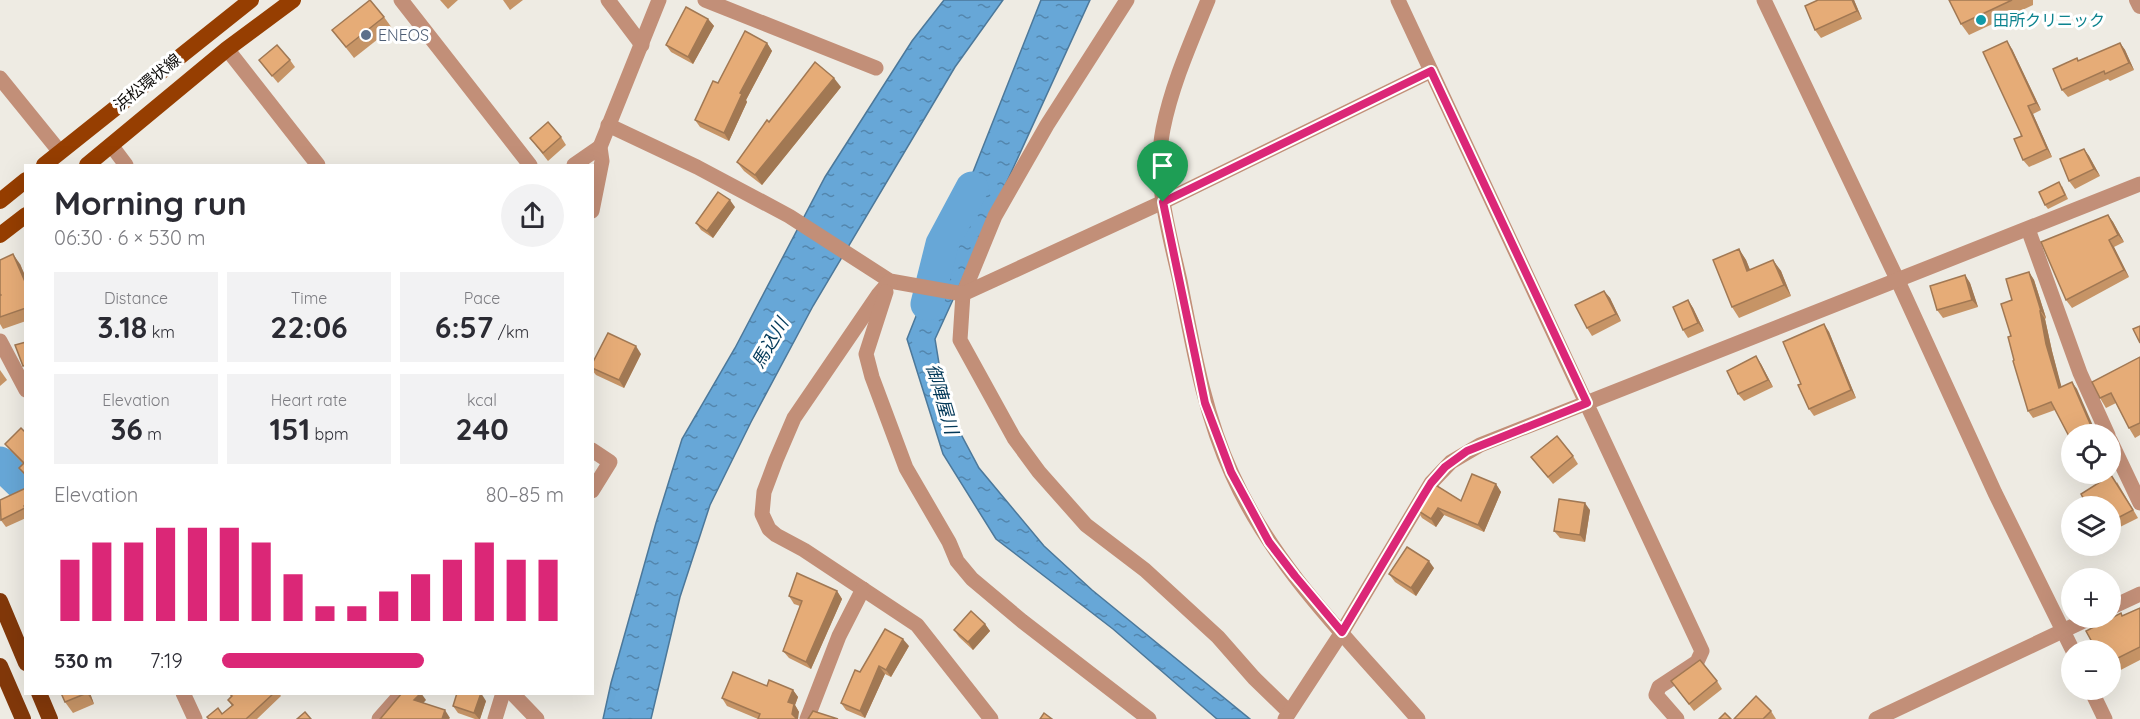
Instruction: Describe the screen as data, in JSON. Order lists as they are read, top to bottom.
{
  "streets": {
    "main road": ["浜松環状線"]
  },
  "water": ["馬込川", "御陣屋川"],
  "places": ["田所クリニック", "ENEOS"],
  "page": {
    "heading": ["Morning run", "06:30 · 6 × 530 m"],
    "stats": [
      ["Distance", "3.18 km"],
      ["Time", "22:06"],
      ["Pace", "6:57 /km"],
      ["Elevation", "36 m"],
      ["Heart rate", "151 bpm"],
      ["kcal", "240"]
    ],
    "map_buttons": ["+", "−"],
    "chart": ["Elevation", "80–85 m"],
    "list": [
      {
        "name": "530 m",
        "note": "7:19"
      }
    ]
  }
}
